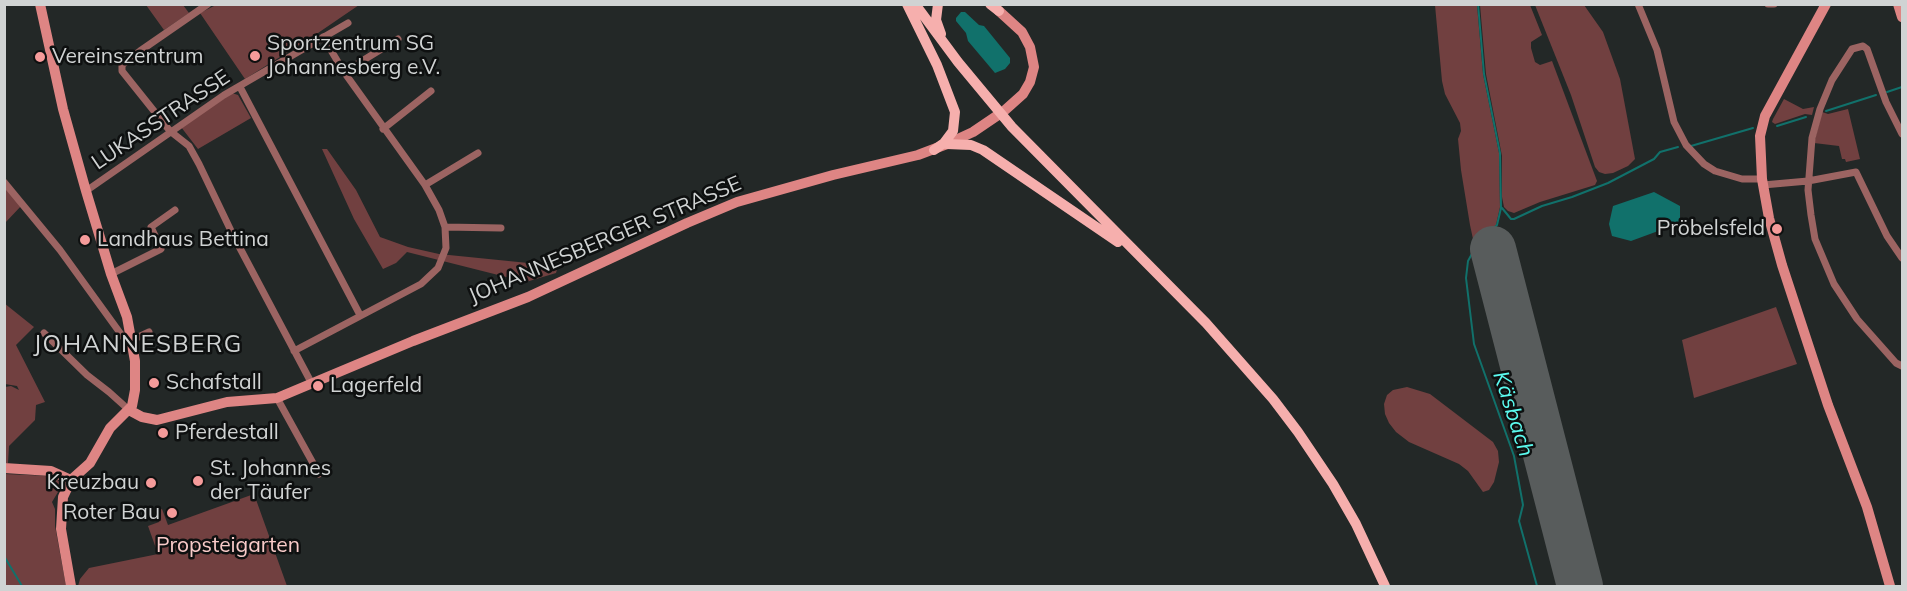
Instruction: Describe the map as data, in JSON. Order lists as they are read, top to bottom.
{
  "streets": {
    "street": ["LUKASSTRASSE", "JOHANNESBERGER STRASSE"]
  },
  "districts": ["JOHANNESBERG"],
  "water": ["Käsbach"],
  "parks": ["Propsteigarten"],
  "places": [
    "Sportzentrum SG Johannesberg e.V.",
    "Vereinszentrum",
    "Pröbelsfeld",
    "Landhaus Bettina",
    "Schafstall",
    "Lagerfeld",
    "Pferdestall",
    "St. Johannes der Täufer",
    "Kreuzbau",
    "Roter Bau"
  ]
}
